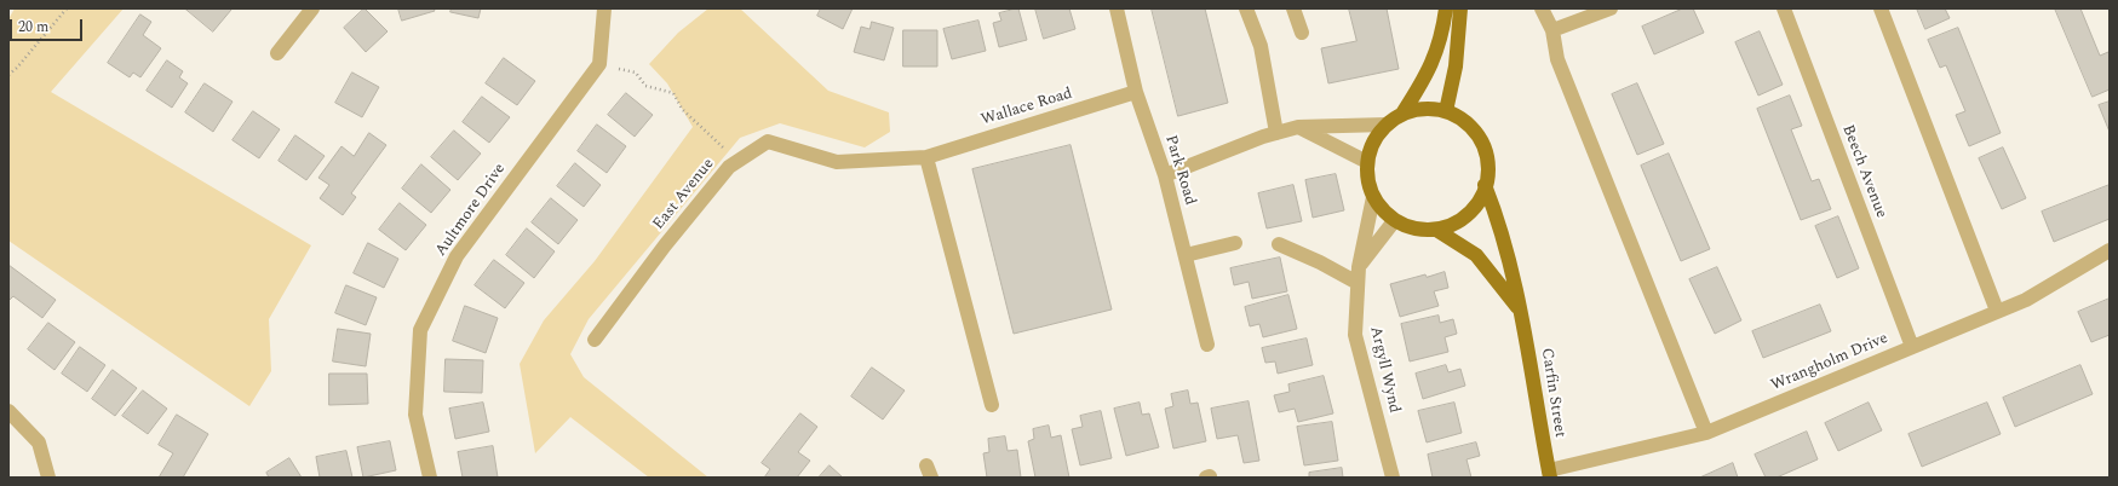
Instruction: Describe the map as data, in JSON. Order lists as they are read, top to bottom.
{
  "streets": {
    "main road": ["Carfin Street"],
    "street": [
      "Wallace Road",
      "Park Road",
      "Beech Avenue",
      "East Avenue",
      "Aultmore Drive",
      "Wrangholm Drive",
      "Argyll Wynd"
    ]
  },
  "crossings": [
    ["Wallace Road", "Park Road"],
    ["Wallace Road", "East Avenue"],
    ["Beech Avenue", "Wrangholm Drive"],
    ["Wrangholm Drive", "Carfin Street"],
    ["Argyll Wynd", "Carfin Street"]
  ],
  "scale_bar": "20 m"
}
